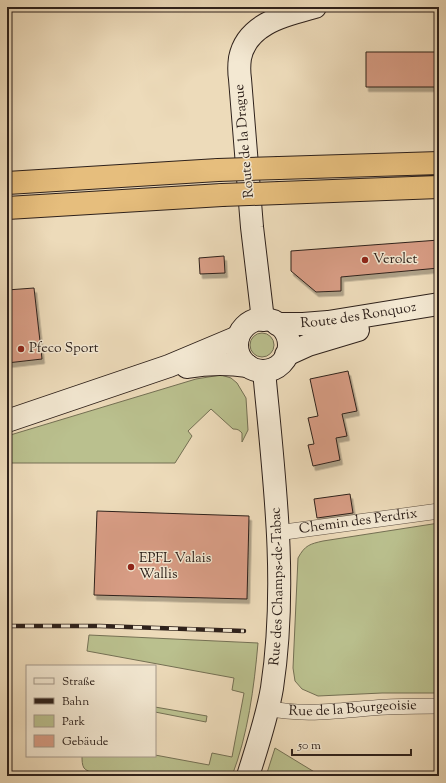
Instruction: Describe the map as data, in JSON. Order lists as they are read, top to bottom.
{
  "streets": {
    "street": [
      "Route de la Drague",
      "Route des Ronquoz",
      "Chemin des Perdrix",
      "Rue des Champs-de-Tabac",
      "Rue de la Bourgeoisie"
    ]
  },
  "crossings": [
    ["Route de la Drague", "Route des Ronquoz"],
    ["Route de la Drague", "Rue des Champs-de-Tabac"],
    ["Route des Ronquoz", "Rue des Champs-de-Tabac"],
    ["Chemin des Perdrix", "Rue des Champs-de-Tabac"],
    ["Rue des Champs-de-Tabac", "Rue de la Bourgeoisie"]
  ],
  "places": ["Verolet", "Pfeco Sport", "EPFL Valais Wallis"],
  "legend": [
    "Straße",
    "Bahn",
    "Park",
    "Gebäude"
  ],
  "scale_bar": "50 m"
}
